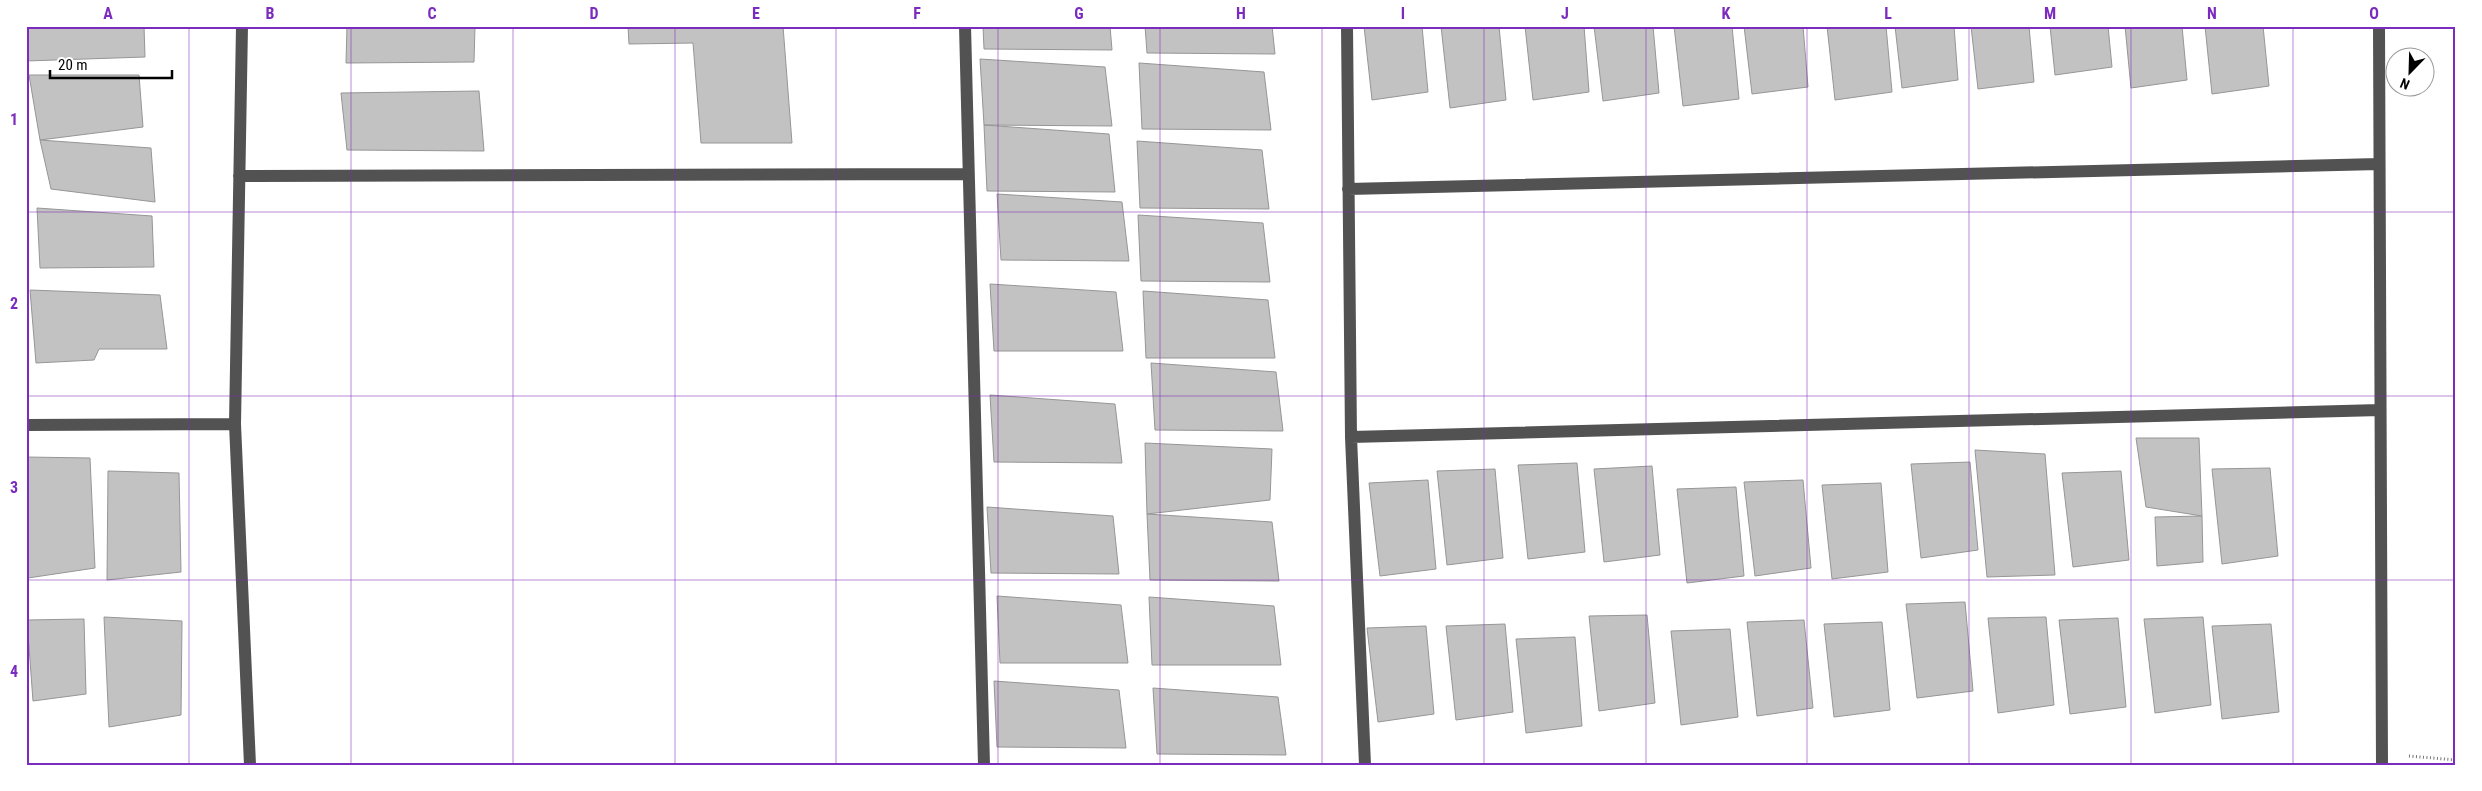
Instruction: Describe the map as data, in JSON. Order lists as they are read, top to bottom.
{
  "scale_bar": "20 m",
  "north": "bottom left",
  "grid": {
    "columns": [
      "A",
      "B",
      "C",
      "D",
      "E",
      "F",
      "G",
      "H",
      "I",
      "J",
      "K",
      "L",
      "M",
      "N",
      "O"
    ],
    "rows": [
      "1",
      "2",
      "3",
      "4"
    ]
  }
}
